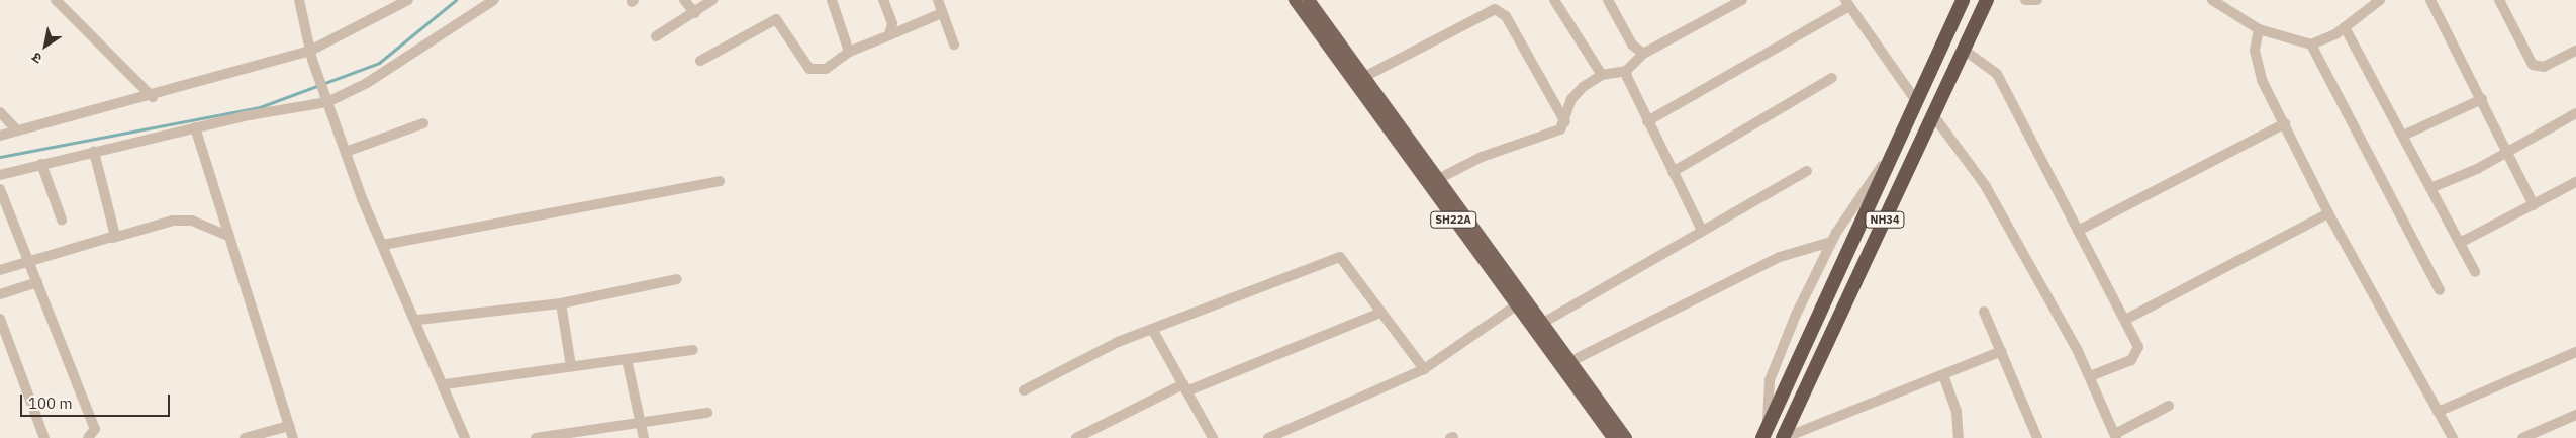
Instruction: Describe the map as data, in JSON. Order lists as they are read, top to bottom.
{
  "streets": {
    "highway": ["NH34"],
    "main road": ["SH22A"]
  },
  "scale_bar": "100 m",
  "north": "bottom left"
}
